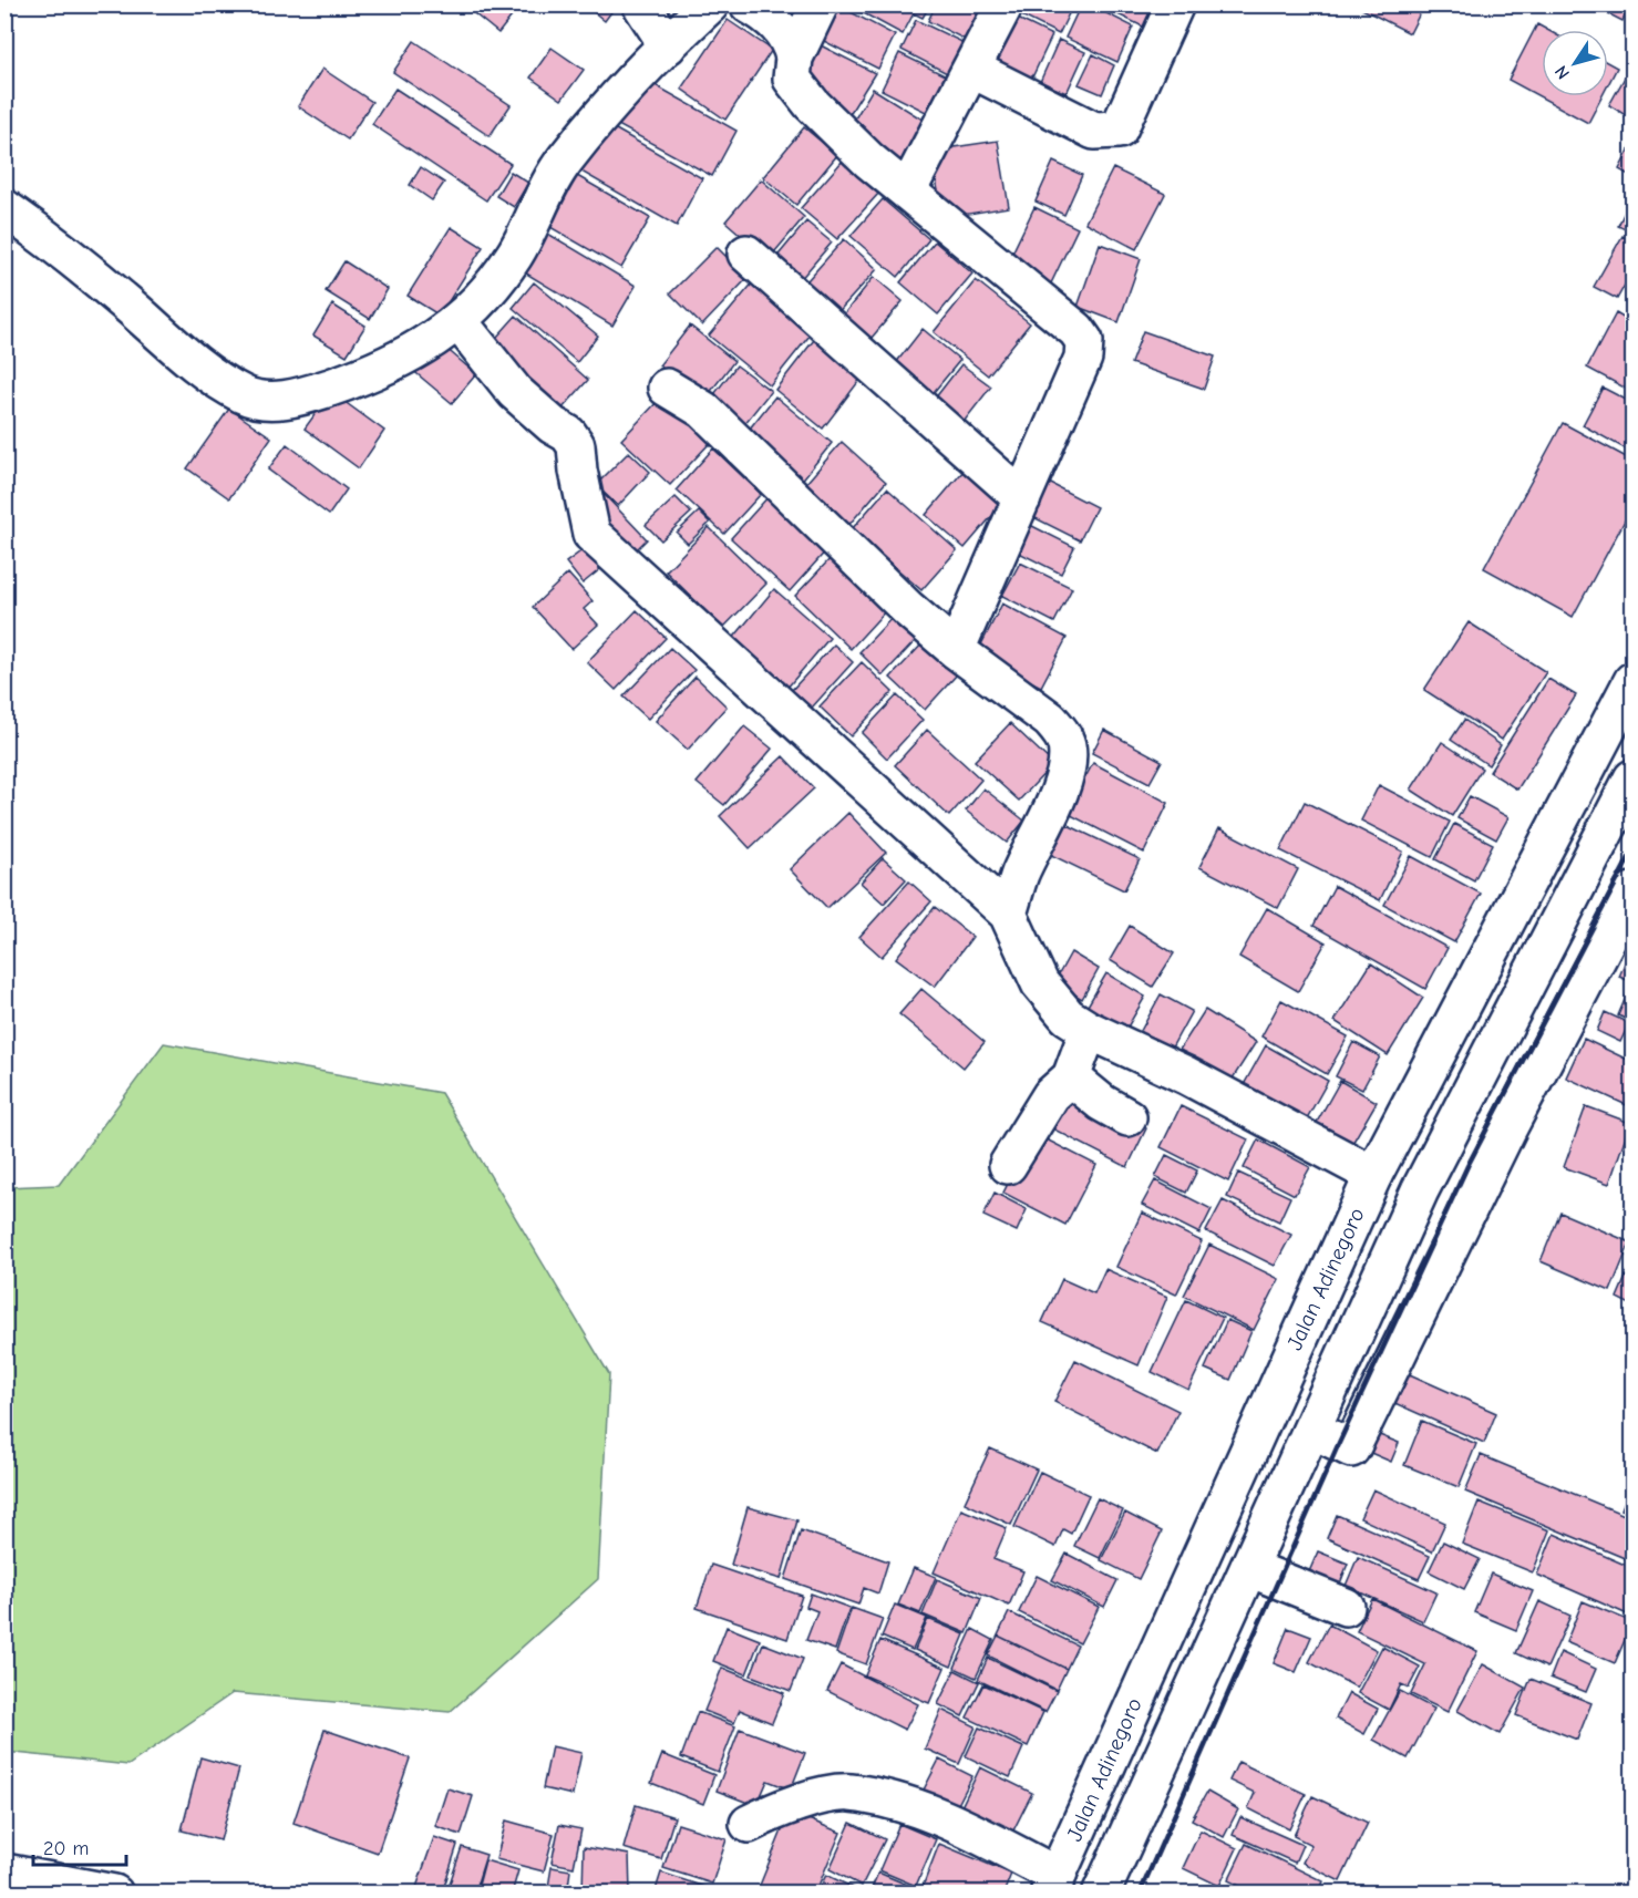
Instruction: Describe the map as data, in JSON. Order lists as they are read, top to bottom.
{
  "streets": {
    "main road": ["Jalan Adinegoro"]
  },
  "scale_bar": "20 m",
  "north": "bottom left"
}
